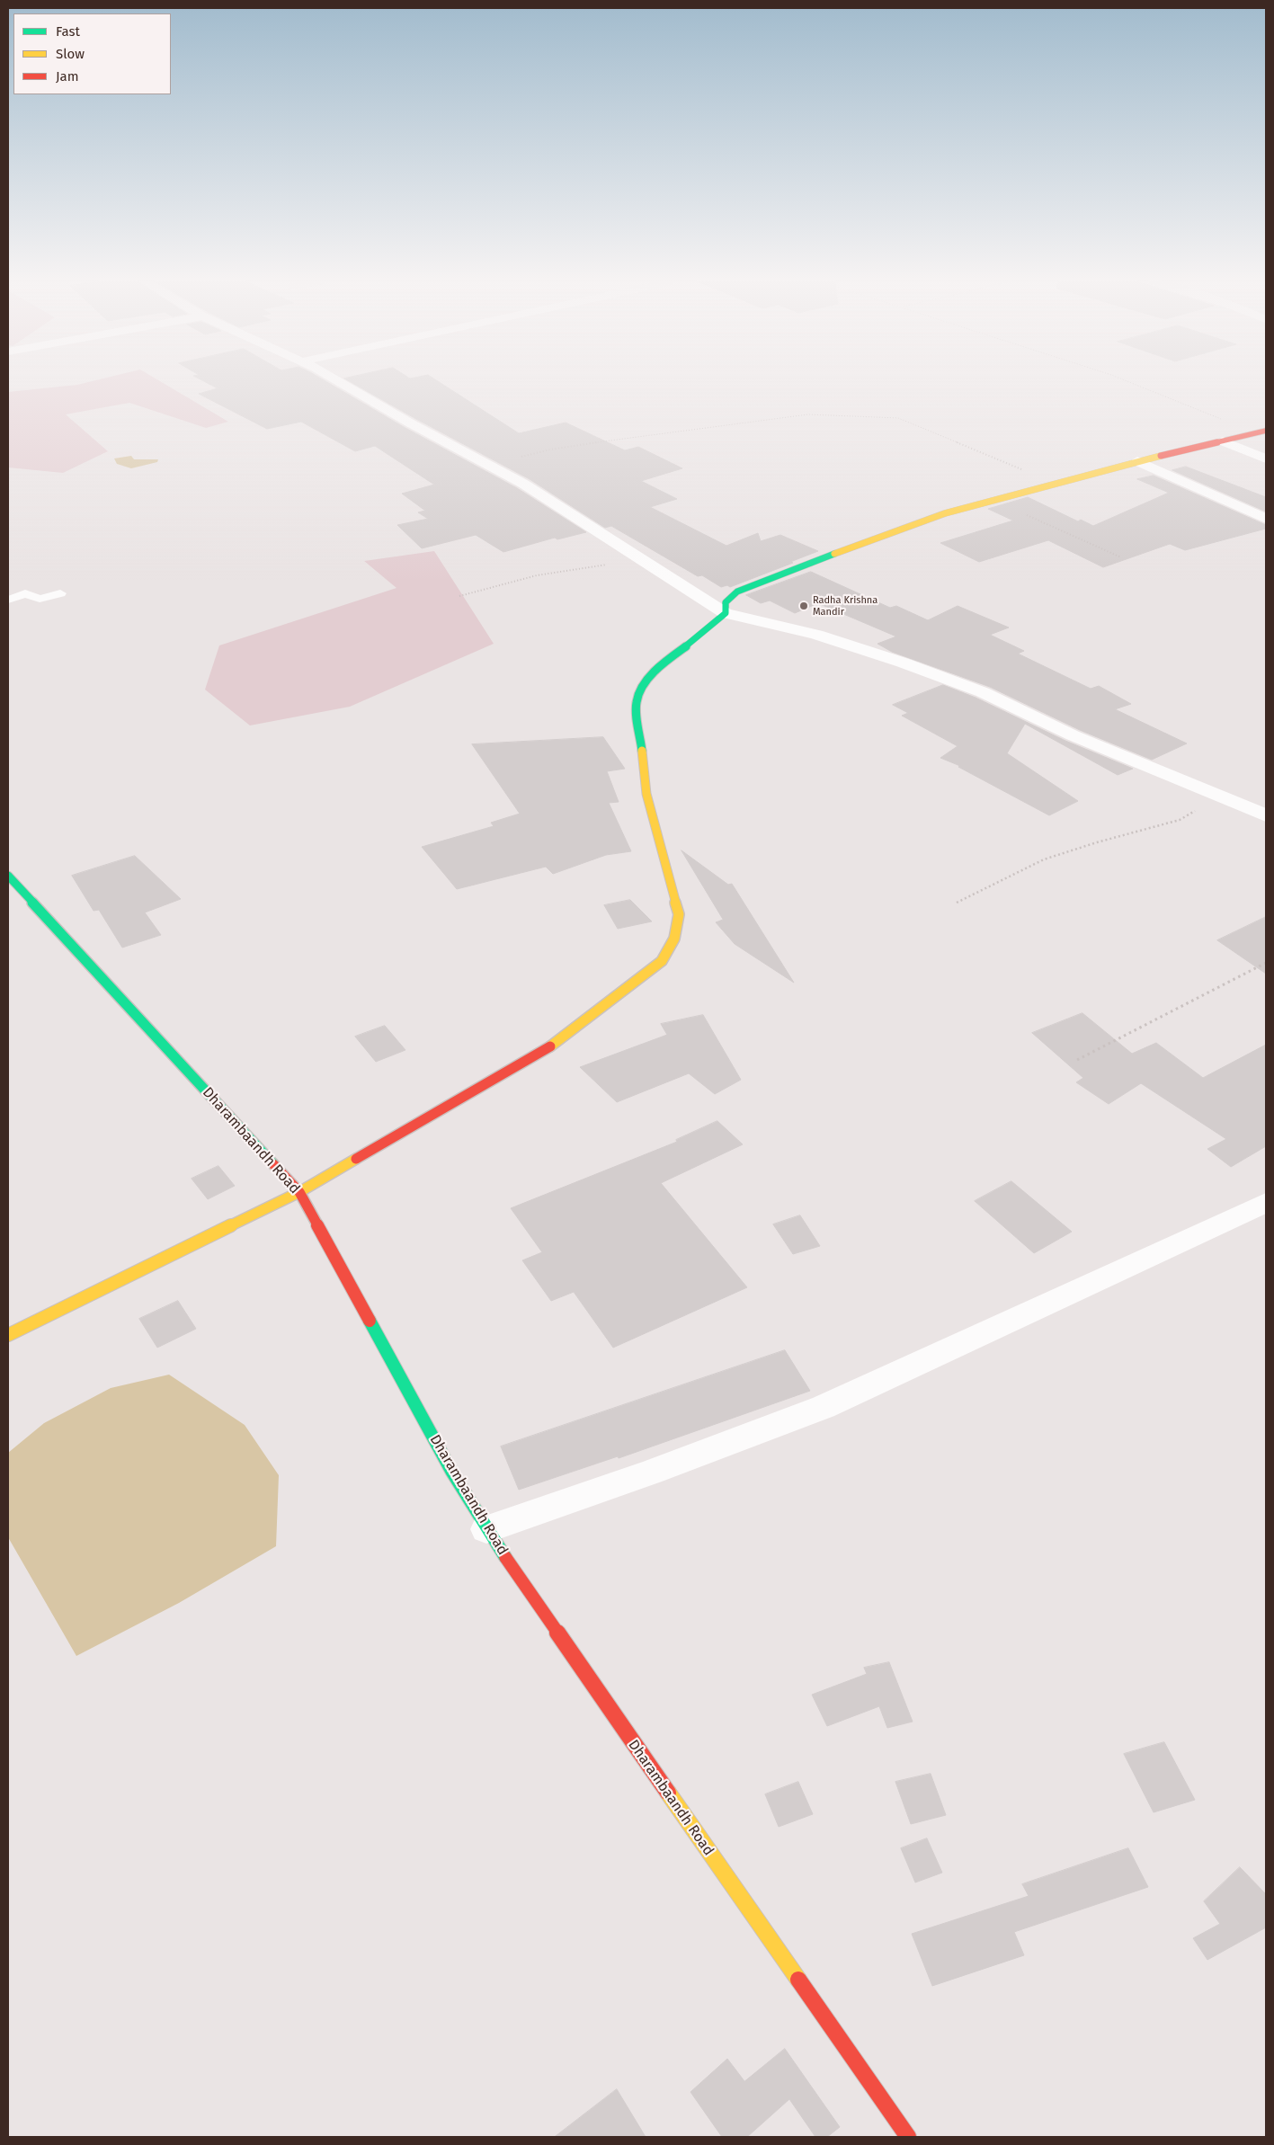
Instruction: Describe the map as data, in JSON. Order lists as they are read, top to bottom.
{
  "streets": {
    "street": ["Dharambaandh Road"]
  },
  "places": ["Radha Krishna Mandir"],
  "legend": ["Fast", "Slow", "Jam"]
}
